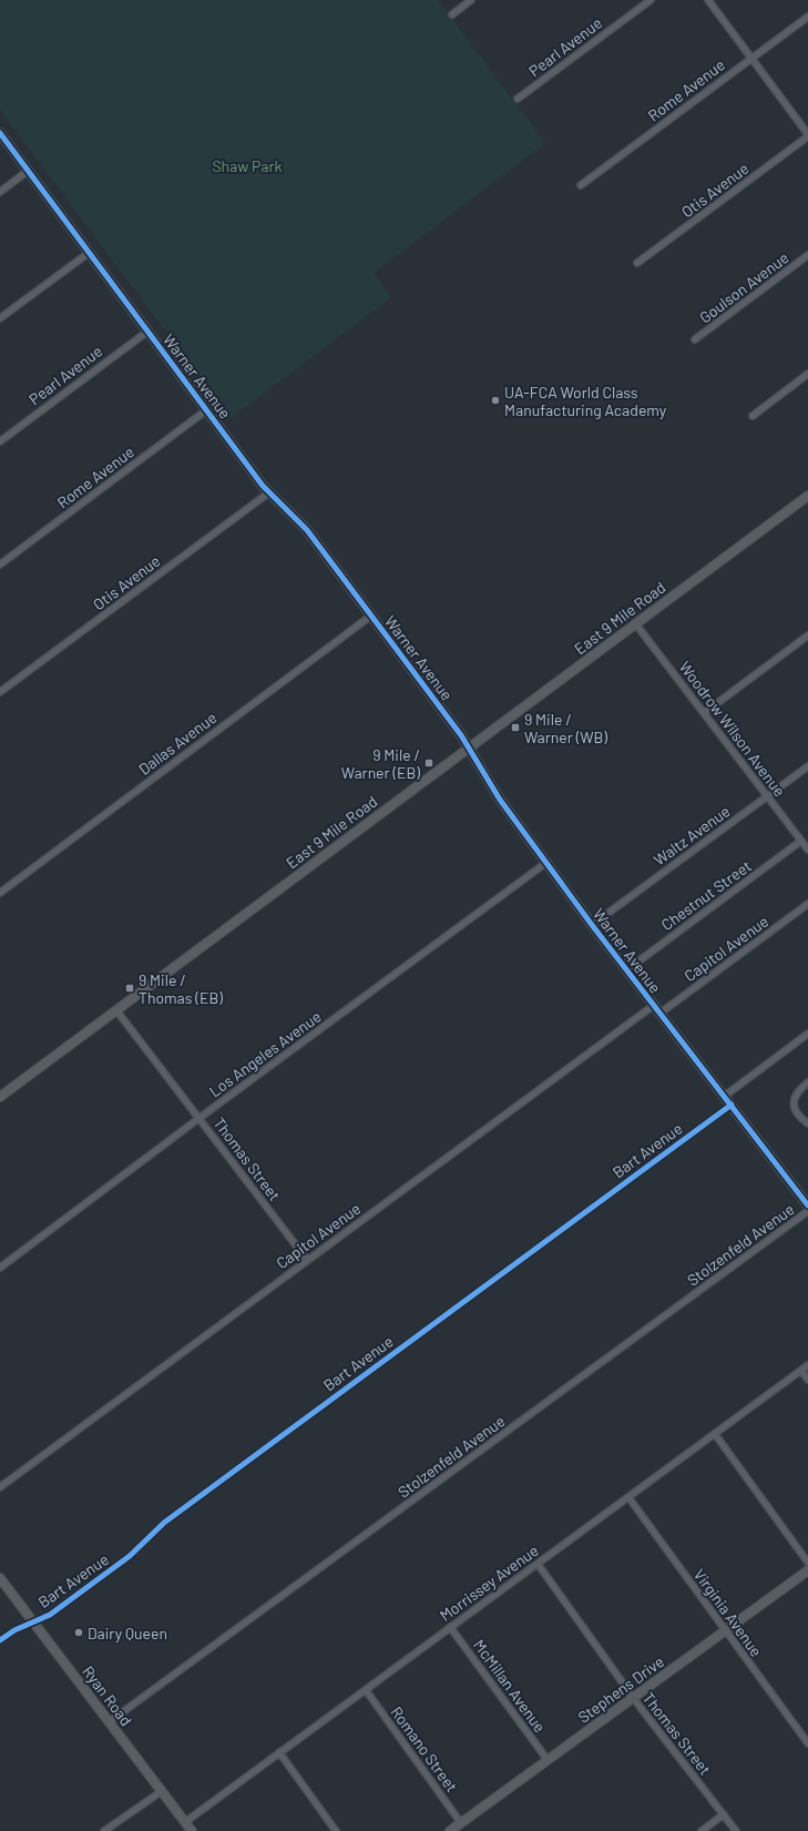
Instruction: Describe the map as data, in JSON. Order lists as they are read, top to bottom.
{
  "streets": {
    "street": [
      "Pearl Avenue",
      "Rome Avenue",
      "Otis Avenue",
      "Goulson Avenue",
      "Warner Avenue",
      "East 9 Mile Road",
      "Woodrow Wilson Avenue",
      "Dallas Avenue",
      "Waltz Avenue",
      "Chestnut Street",
      "Capitol Avenue",
      "Los Angeles Avenue",
      "Bart Avenue",
      "Thomas Street",
      "Stolzenfeld Avenue",
      "Morrissey Avenue",
      "Virginia Avenue",
      "McMillan Avenue",
      "Stephens Drive",
      "Ryan Road",
      "Romano Street"
    ]
  },
  "crossings": [
    ["Pearl Avenue", "Warner Avenue"],
    ["Rome Avenue", "Warner Avenue"],
    ["Otis Avenue", "Warner Avenue"],
    ["Warner Avenue", "East 9 Mile Road"],
    ["Warner Avenue", "Dallas Avenue"],
    ["Warner Avenue", "Waltz Avenue"],
    ["Warner Avenue", "Chestnut Street"],
    ["Warner Avenue", "Capitol Avenue"],
    ["Warner Avenue", "Los Angeles Avenue"],
    ["Warner Avenue", "Bart Avenue"],
    ["East 9 Mile Road", "Woodrow Wilson Avenue"],
    ["East 9 Mile Road", "Thomas Street"],
    ["Woodrow Wilson Avenue", "Waltz Avenue"],
    ["Woodrow Wilson Avenue", "Chestnut Street"],
    ["Capitol Avenue", "Thomas Street"],
    ["Los Angeles Avenue", "Thomas Street"],
    ["Bart Avenue", "Ryan Road"],
    ["Thomas Street", "Morrissey Avenue"],
    ["Thomas Street", "Stephens Drive"],
    ["Stolzenfeld Avenue", "Ryan Road"],
    ["Morrissey Avenue", "Virginia Avenue"],
    ["Morrissey Avenue", "McMillan Avenue"],
    ["Morrissey Avenue", "Ryan Road"],
    ["Morrissey Avenue", "Romano Street"],
    ["Virginia Avenue", "Stephens Drive"],
    ["McMillan Avenue", "Stephens Drive"],
    ["Stephens Drive", "Romano Street"]
  ],
  "parks": ["Shaw Park"],
  "places": {
    "other": ["UA-FCA World Class Manufacturing Academy", "Dairy Queen"],
    "transit": ["9 Mile / Warner (WB)", "9 Mile / Warner (EB)", "9 Mile / Thomas (EB)"]
  }
}
